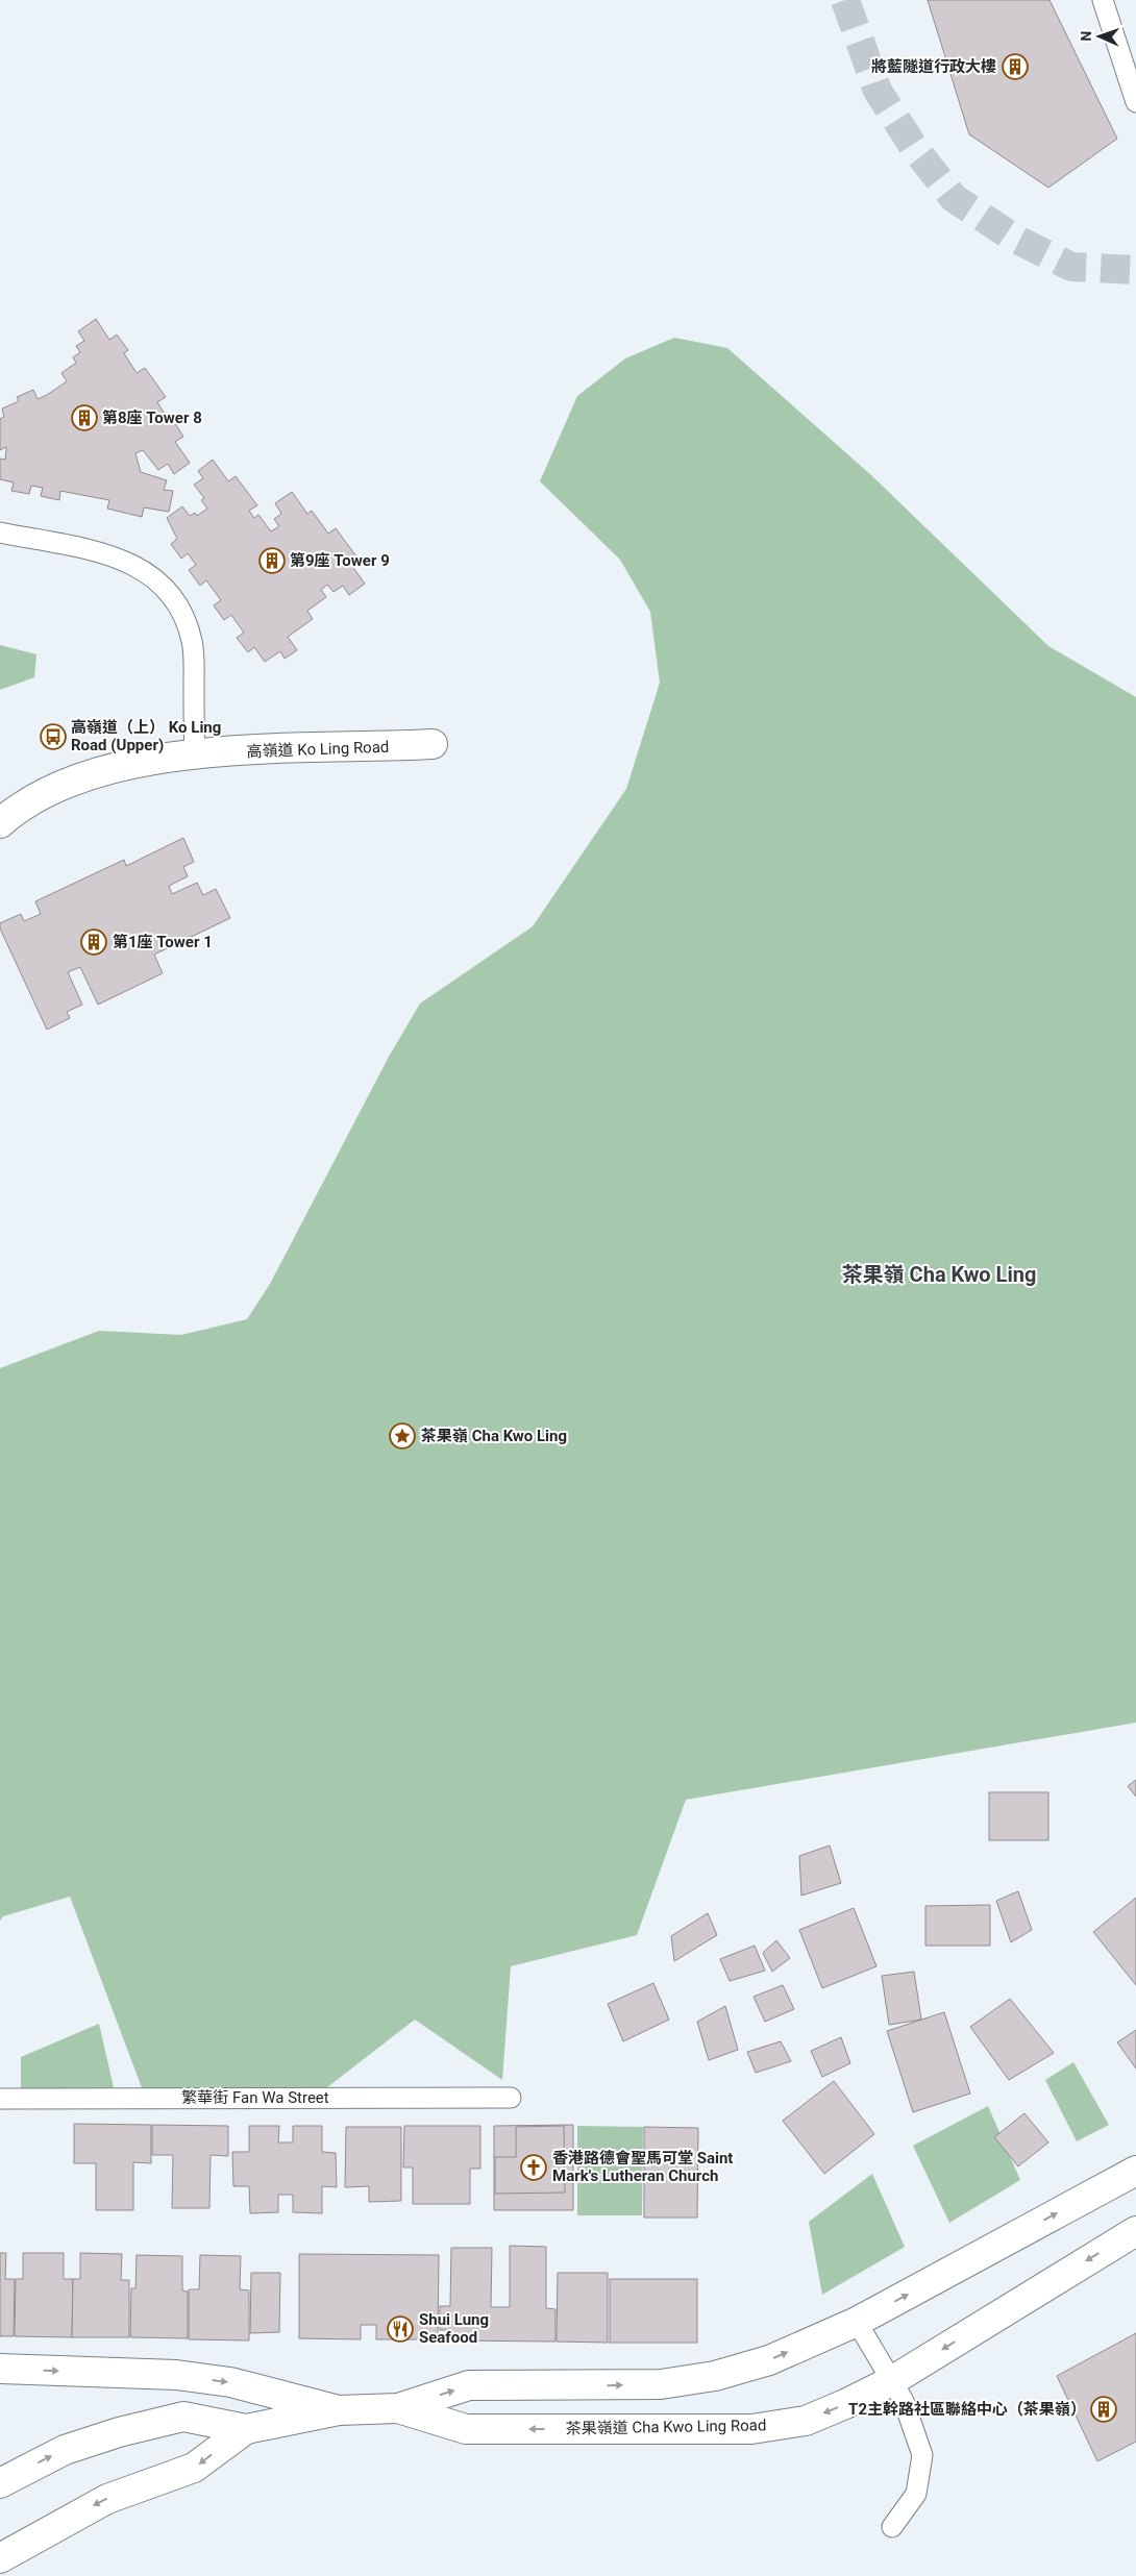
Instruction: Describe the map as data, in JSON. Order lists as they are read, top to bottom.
{
  "streets": {
    "main road": ["高嶺道 Ko Ling Road", "茶果嶺道 Cha Kwo Ling Road"],
    "lane": ["繁華街 Fan Wa Street"]
  },
  "districts": ["茶果嶺 Cha Kwo Ling"],
  "places": {
    "building": [
      "將藍隧道行政大樓",
      "第8座 Tower 8",
      "第9座 Tower 9",
      "第1座 Tower 1",
      "T2主幹路社區聯絡中心（茶果嶺）"
    ],
    "bus stop": ["高嶺道（上） Ko Ling Road (Upper)"],
    "place": ["茶果嶺 Cha Kwo Ling"],
    "church": ["香港路德會聖馬可堂 Saint Mark's Lutheran Church"],
    "restaurant": ["Shui Lung Seafood"]
  },
  "north": "left"
}
